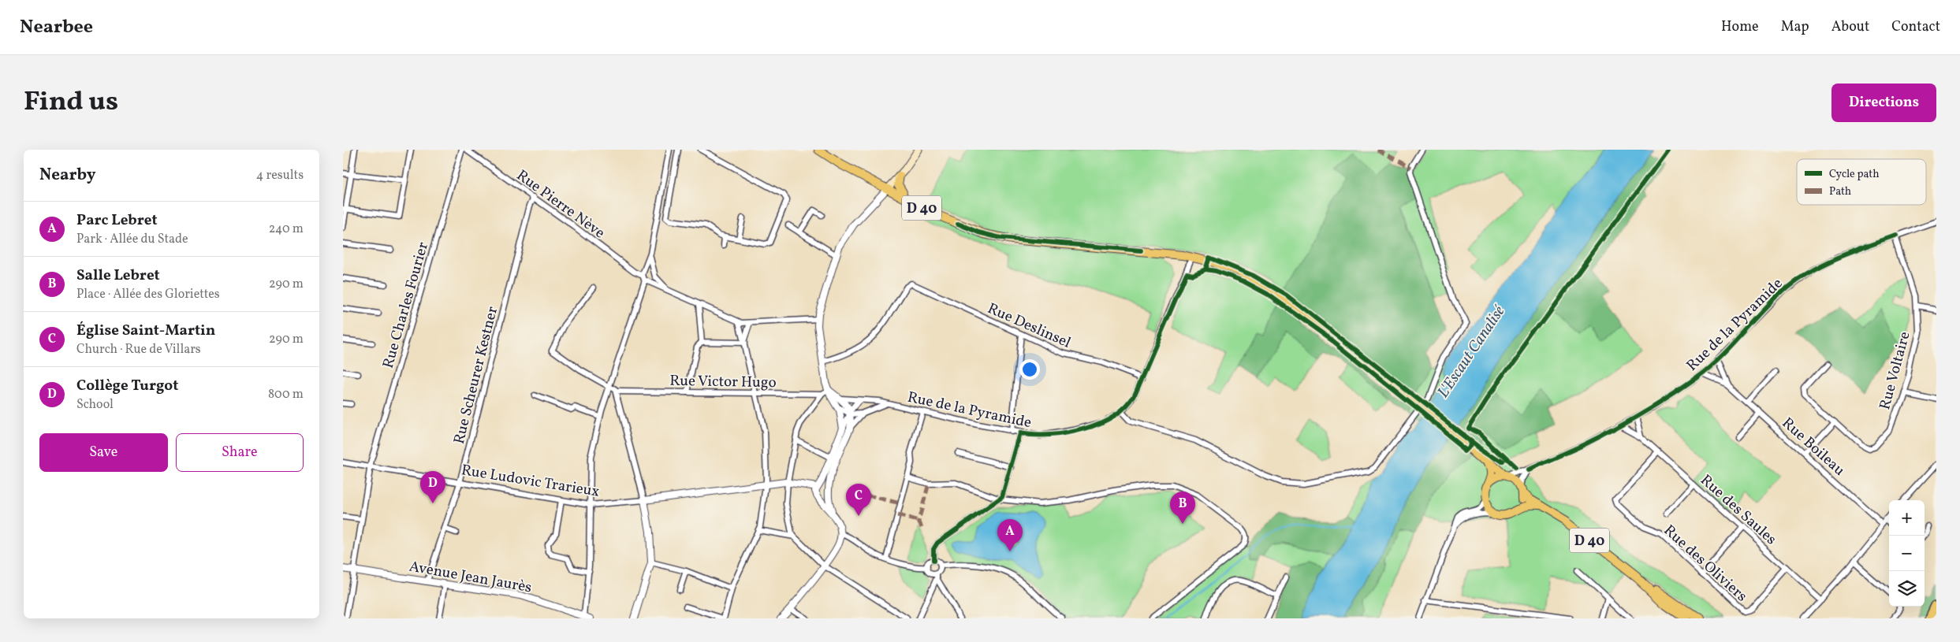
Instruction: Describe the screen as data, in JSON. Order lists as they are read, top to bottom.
{
  "streets": {
    "main road": ["D 40"],
    "street": [
      "Rue Pierre Nève",
      "Rue Charles Fourier",
      "Rue de la Pyramide",
      "Rue Deslinsel",
      "Rue Voltaire",
      "Rue Scheurer Kestner",
      "Rue Victor Hugo",
      "Rue Boileau",
      "Rue Ludovic Trarieux",
      "Rue des Saules",
      "Rue des Oliviers",
      "Avenue Jean Jaurès"
    ]
  },
  "crossings": [
    ["Rue Pierre Nève", "Rue Scheurer Kestner"],
    ["D 40", "Rue de la Pyramide"],
    ["Rue Charles Fourier", "Rue Ludovic Trarieux"],
    ["Rue Charles Fourier", "Avenue Jean Jaurès"],
    ["Rue de la Pyramide", "Rue Voltaire"],
    ["Rue de la Pyramide", "Rue Boileau"],
    ["Rue de la Pyramide", "Rue des Saules"],
    ["Rue Scheurer Kestner", "Rue Ludovic Trarieux"],
    ["Rue Scheurer Kestner", "Avenue Jean Jaurès"],
    ["Rue des Saules", "Rue des Oliviers"]
  ],
  "water": ["L'Escaut Canalisé"],
  "legend": ["Cycle path", "Path"],
  "page": {
    "header": "Nearbee",
    "nav": [
      "Home",
      "Map",
      "About",
      "Contact"
    ],
    "title": "Find us",
    "buttons": [
      "Directions",
      ["Save", "Share"]
    ],
    "heading": ["Nearby", "4 results"],
    "list": [
      {
        "mark": "A",
        "name": "Parc Lebret",
        "note": "Park · Allée du Stade",
        "value": "240 m"
      },
      {
        "mark": "B",
        "name": "Salle Lebret",
        "note": "Place · Allée des Gloriettes",
        "value": "290 m"
      },
      {
        "mark": "C",
        "name": "Église Saint-Martin",
        "note": "Church · Rue de Villars",
        "value": "290 m"
      },
      {
        "mark": "D",
        "name": "Collège Turgot",
        "note": "School",
        "value": "800 m"
      }
    ],
    "pins": [
      "D",
      "C",
      "B",
      "A"
    ],
    "map_buttons": ["+", "−"]
  }
}
